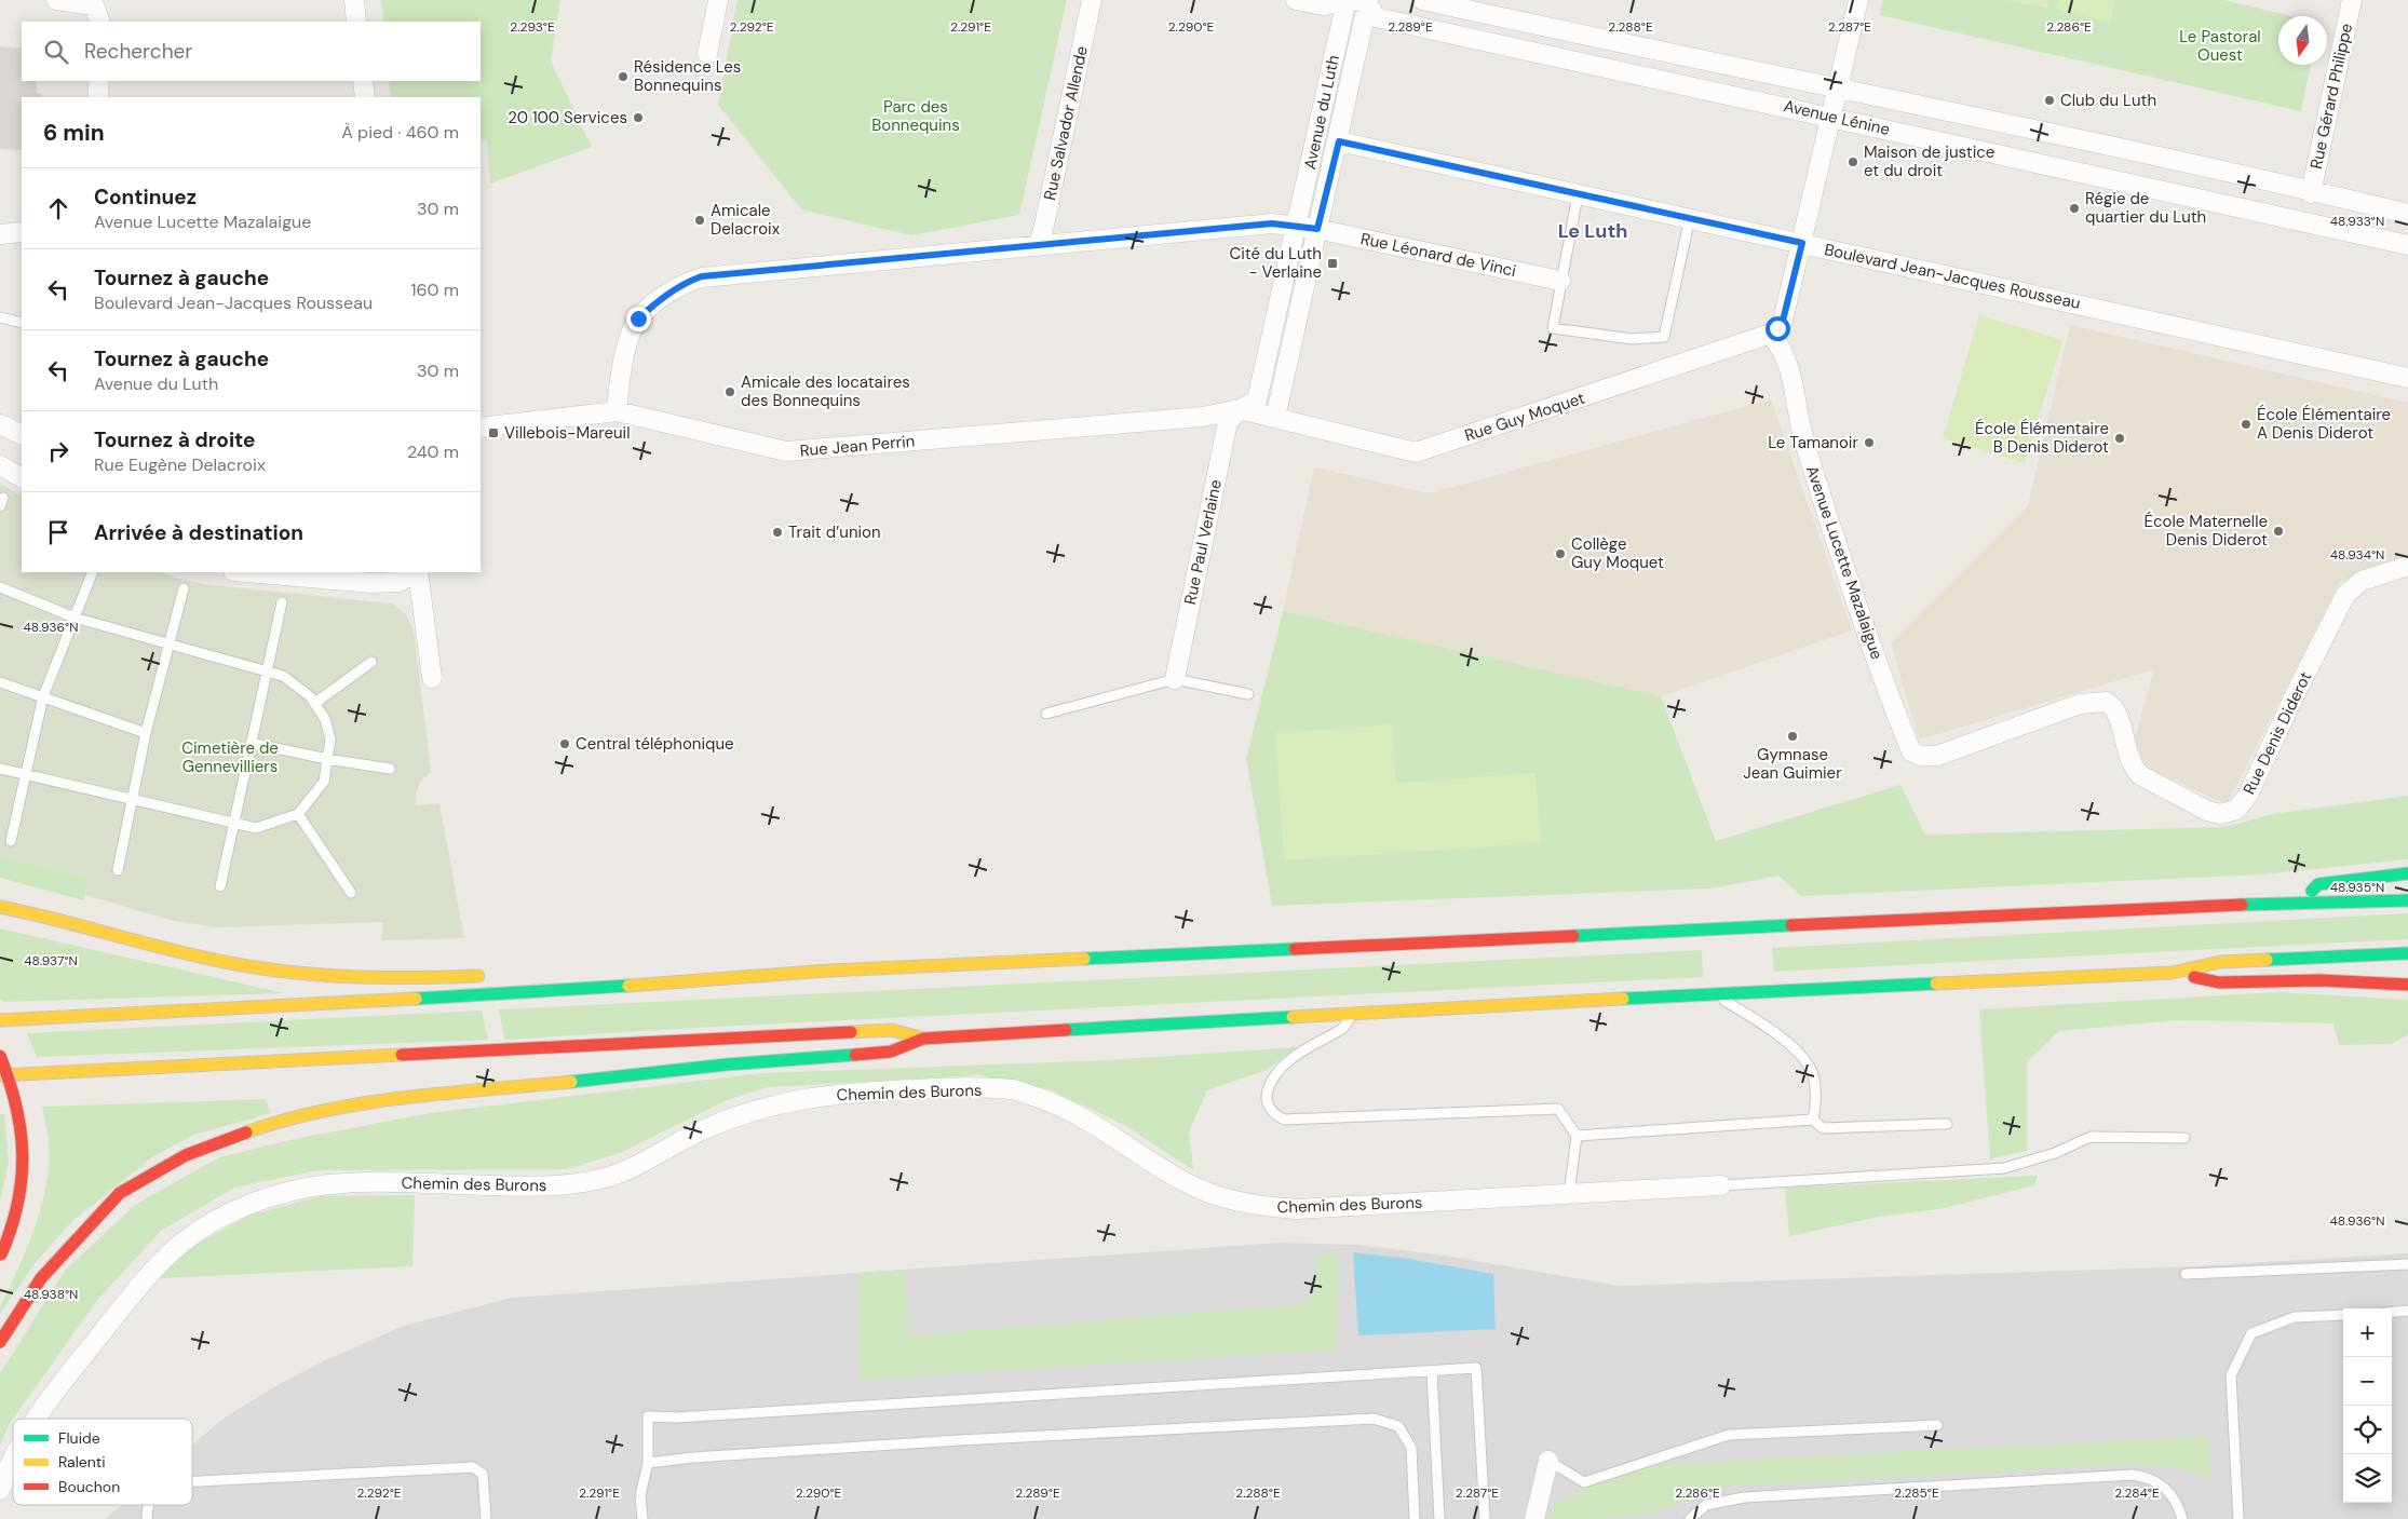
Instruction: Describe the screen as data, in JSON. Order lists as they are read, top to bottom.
{
  "streets": {
    "street": [
      "Rue Gérard Philippe",
      "Avenue du Luth",
      "Avenue Lénine",
      "Rue Salvador Allende",
      "Rue Léonard de Vinci",
      "Boulevard Jean-Jacques Rousseau",
      "Rue Guy Moquet",
      "Rue Jean Perrin",
      "Rue Paul Verlaine",
      "Avenue Lucette Mazalaigue",
      "Rue Denis Diderot",
      "Chemin des Burons"
    ]
  },
  "crossings": [
    ["Rue Gérard Philippe", "Avenue Lénine"],
    ["Avenue du Luth", "Avenue Lénine"],
    ["Avenue du Luth", "Rue Léonard de Vinci"],
    ["Avenue du Luth", "Boulevard Jean-Jacques Rousseau"],
    ["Avenue du Luth", "Rue Paul Verlaine"],
    ["Rue Salvador Allende", "Rue Léonard de Vinci"],
    ["Rue Léonard de Vinci", "Rue Jean Perrin"],
    ["Rue Léonard de Vinci", "Rue Paul Verlaine"],
    ["Rue Guy Moquet", "Avenue Lucette Mazalaigue"],
    ["Rue Jean Perrin", "Rue Paul Verlaine"],
    ["Avenue Lucette Mazalaigue", "Rue Denis Diderot"]
  ],
  "districts": ["Le Luth"],
  "parks": ["Le Pastoral Ouest", "Parc des Bonnequins", "Cimetière de Gennevilliers"],
  "places": {
    "other": [
      "Résidence Les Bonnequins",
      "Club du Luth",
      "20 100 Services",
      "Maison de justice et du droit",
      "Régie de quartier du Luth",
      "Amicale Delacroix",
      "Amicale des locataires des Bonnequins",
      "École Élémentaire A Denis Diderot",
      "École Élémentaire B Denis Diderot",
      "Le Tamanoir",
      "École Maternelle Denis Diderot",
      "Trait d’union",
      "Collège Guy Moquet",
      "Gymnase Jean Guimier",
      "Central téléphonique"
    ],
    "transit": ["Cité du Luth - Verlaine", "Villebois-Mareuil"]
  },
  "legend": ["Fluide", "Ralenti", "Bouchon"],
  "north": "bottom",
  "page": {
    "search": "Rechercher",
    "heading": ["6 min", "À pied · 460 m"],
    "list": [
      ["Continuez", "Avenue Lucette Mazalaigue", "30 m"],
      ["Tournez à gauche", "Boulevard Jean-Jacques Rousseau", "160 m"],
      ["Tournez à gauche", "Avenue du Luth", "30 m"],
      ["Tournez à droite", "Rue Eugène Delacroix", "240 m"],
      "Arrivée à destination"
    ],
    "map_buttons": ["+", "−"]
  },
  "coordinates": [
    "2.293°E",
    "2.292°E",
    "2.291°E",
    "2.290°E",
    "2.289°E",
    "2.288°E",
    "2.287°E",
    "2.286°E",
    "48.933°N",
    "48.934°N",
    "48.936°N",
    "48.935°N",
    "48.937°N",
    "48.938°N",
    "2.285°E",
    "2.284°E"
  ]
}
